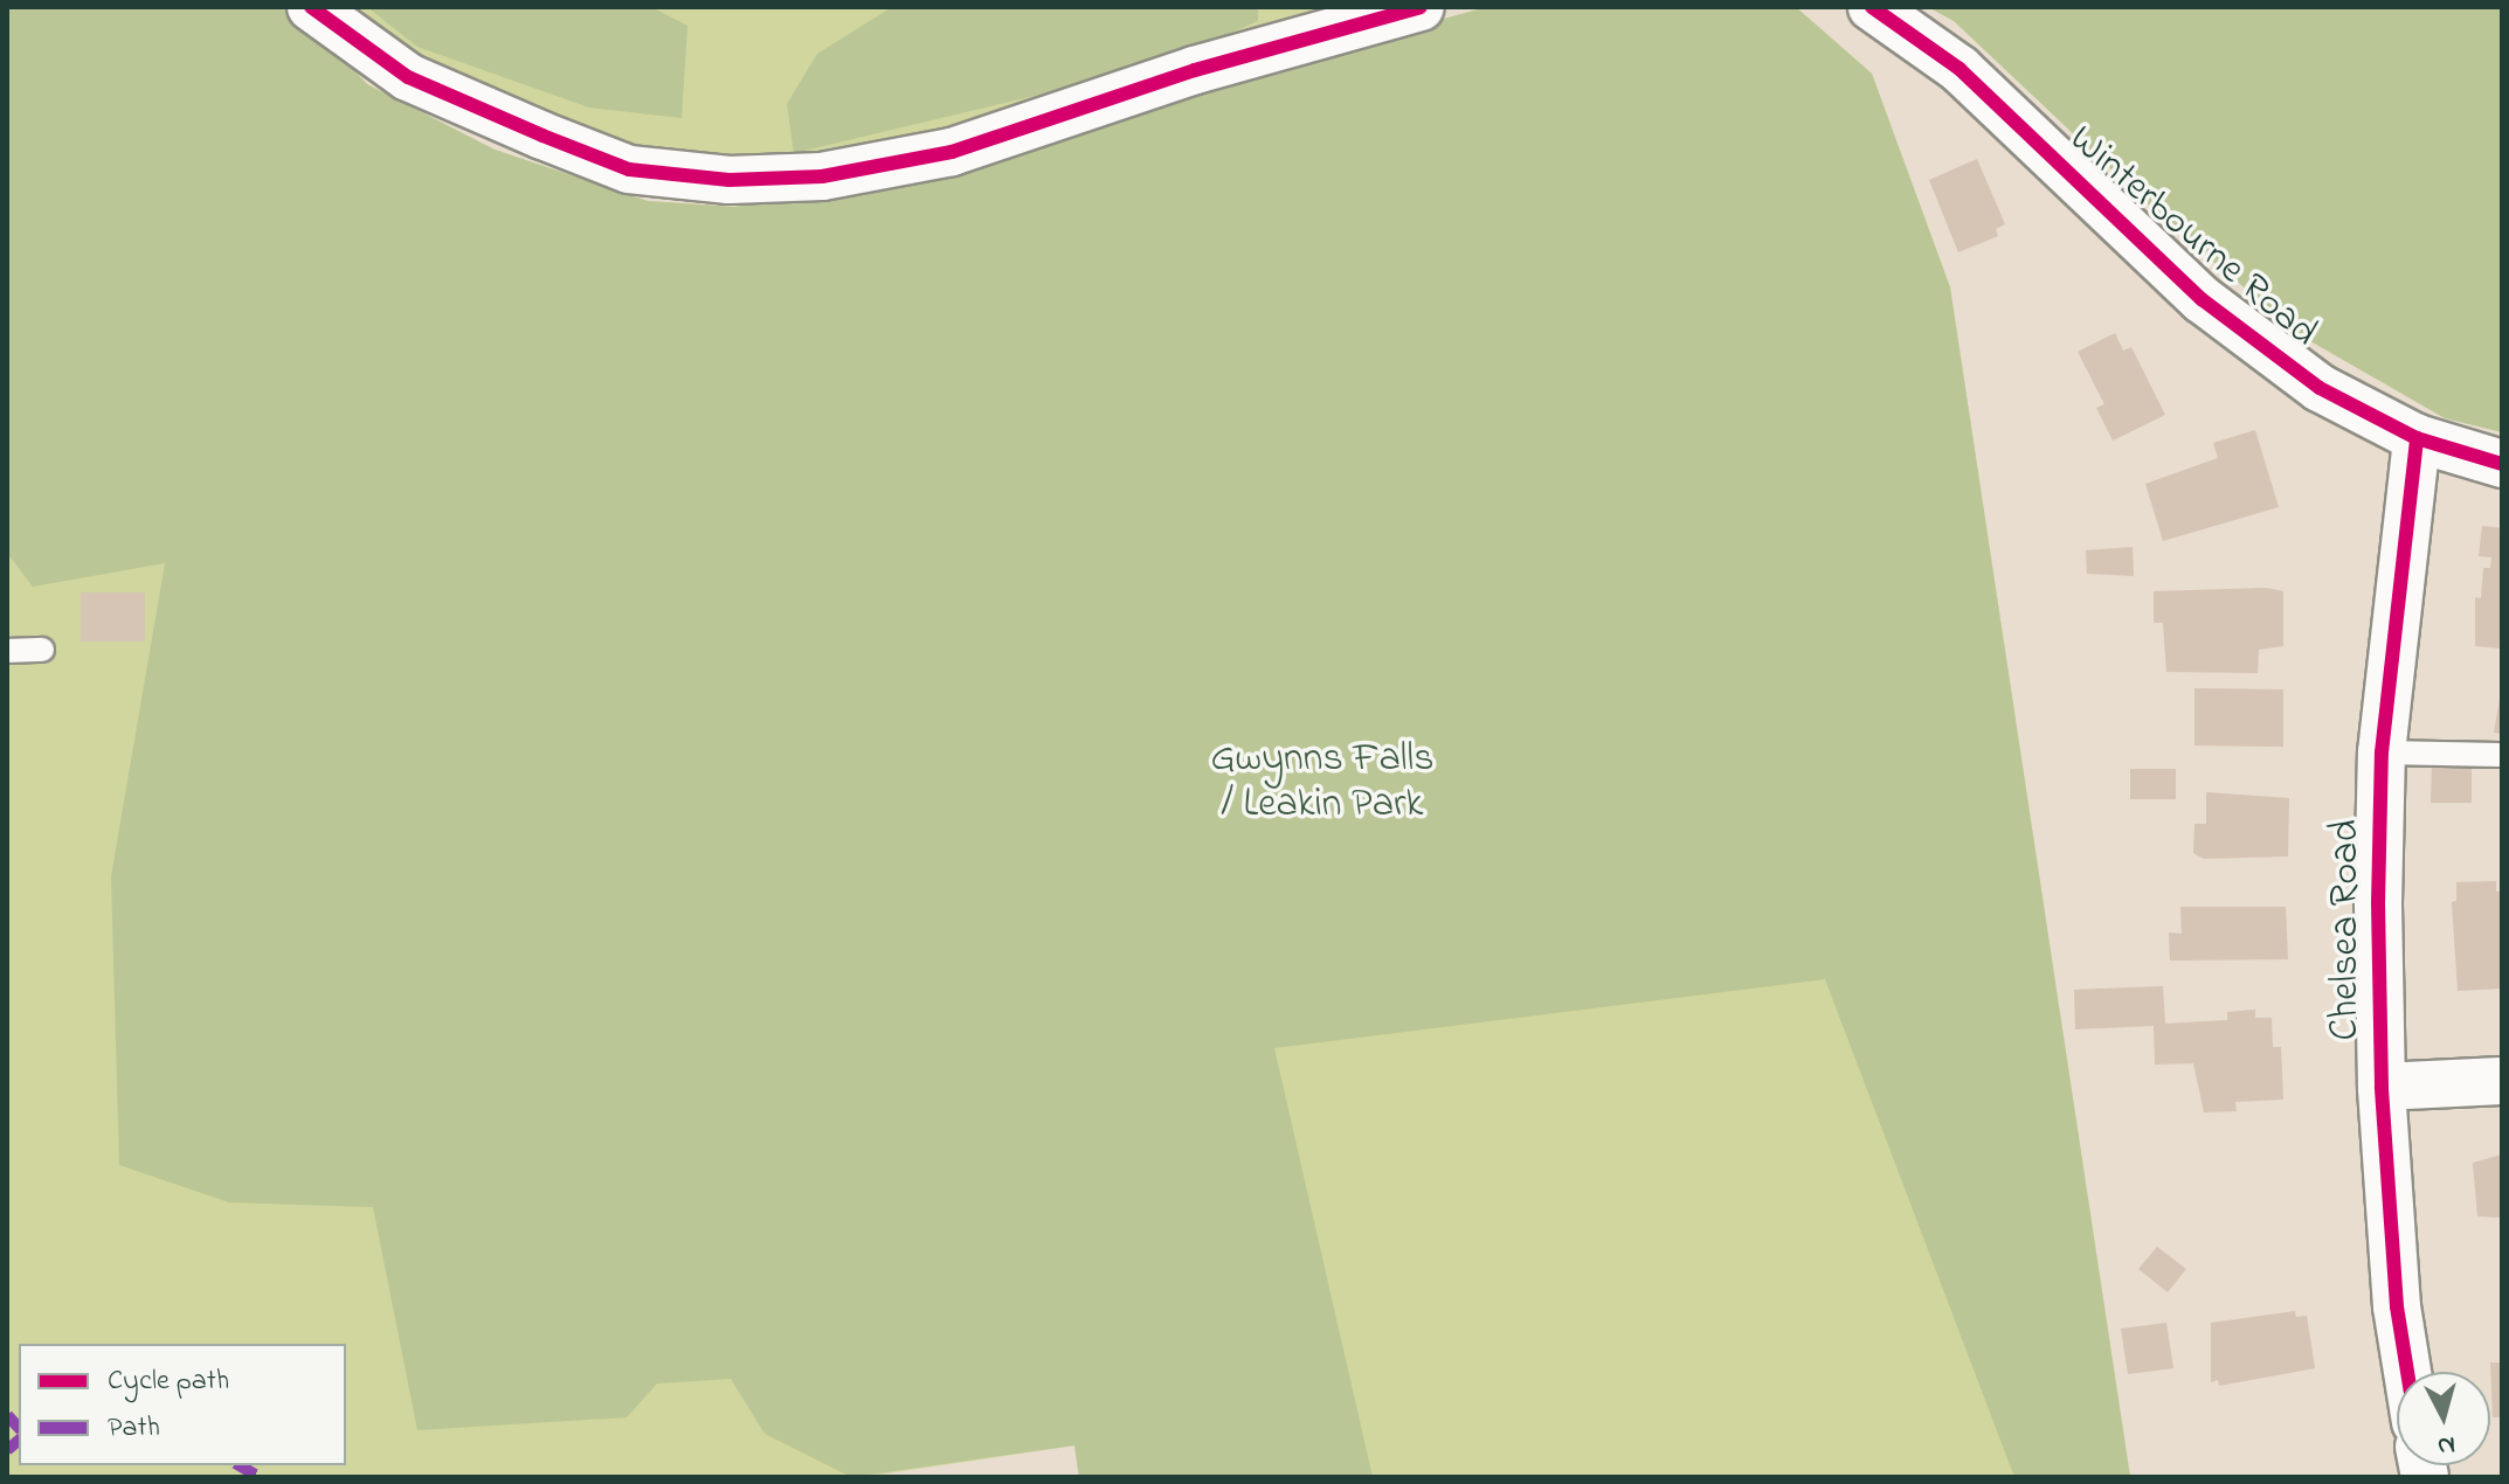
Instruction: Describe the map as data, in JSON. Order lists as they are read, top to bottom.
{
  "streets": {
    "street": ["Winterbourne Road", "Chelsea Road"]
  },
  "crossings": [
    ["Winterbourne Road", "Chelsea Road"]
  ],
  "parks": ["Gwynns Falls / Leakin Park"],
  "legend": ["Cycle path", "Path"],
  "north": "bottom"
}
